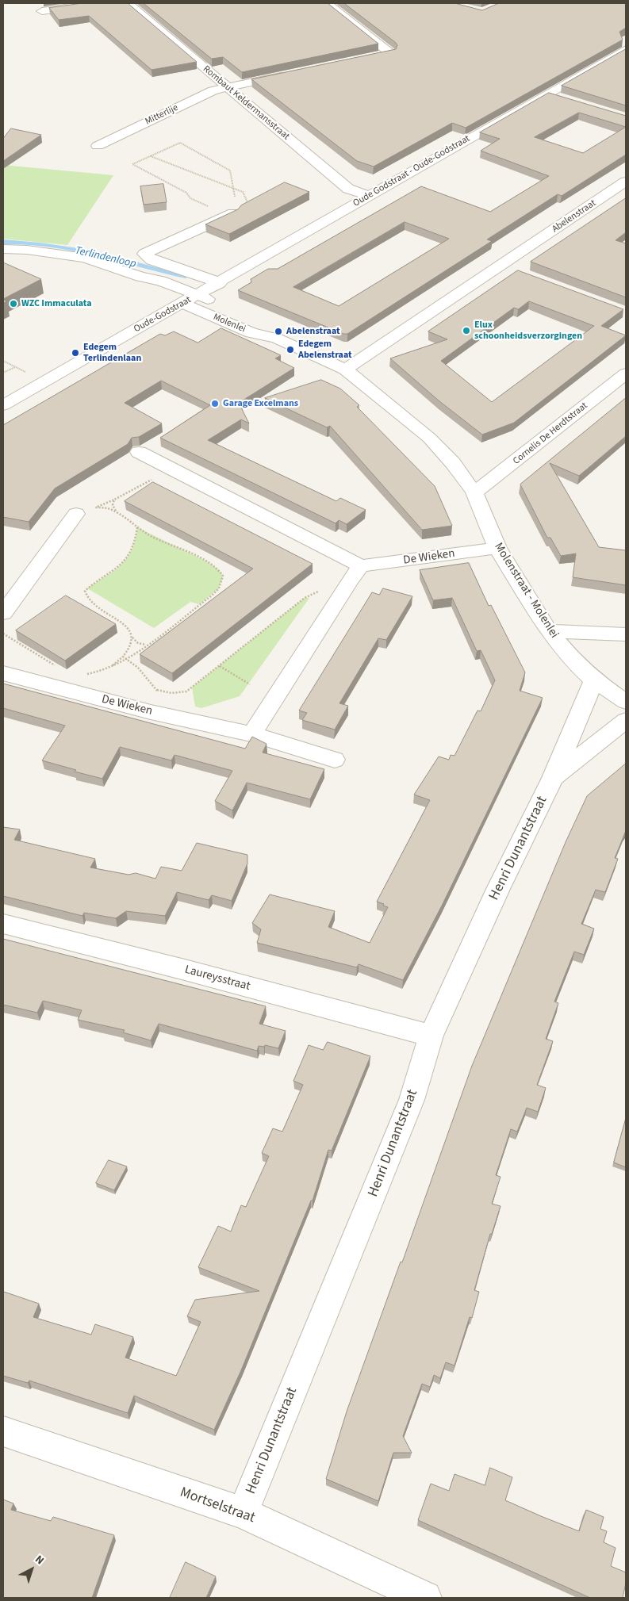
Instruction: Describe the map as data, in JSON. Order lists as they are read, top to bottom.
{
  "streets": {
    "street": [
      "Rombaut Keldermansstraat",
      "Mitterlije",
      "Oude Godstraat - Oude-Godstraat",
      "Abelenstraat",
      "Oude-Godstraat",
      "Molenlei",
      "Cornelis De Herdtstraat",
      "De Wieken",
      "Molenstraat - Molenlei",
      "Henri Dunantstraat",
      "Laureysstraat",
      "Mortselstraat"
    ]
  },
  "crossings": [
    ["Rombaut Keldermansstraat", "Mitterlije"],
    ["Rombaut Keldermansstraat", "Oude Godstraat - Oude-Godstraat"],
    ["Oude Godstraat - Oude-Godstraat", "Oude-Godstraat"],
    ["Abelenstraat", "Molenstraat - Molenlei"],
    ["Oude-Godstraat", "Molenlei"],
    ["Molenlei", "Molenstraat - Molenlei"],
    ["Cornelis De Herdtstraat", "Molenstraat - Molenlei"],
    ["De Wieken", "Molenstraat - Molenlei"],
    ["Molenstraat - Molenlei", "Henri Dunantstraat"],
    ["Henri Dunantstraat", "Laureysstraat"],
    ["Henri Dunantstraat", "Mortselstraat"]
  ],
  "water": ["Terlindenloop"],
  "places": [
    "WZC Immaculata",
    "Elux schoonheidsverzorgingen",
    "Abelenstraat",
    "Edegem Abelenstraat",
    "Edegem Terlindenlaan",
    "Garage Excelmans"
  ],
  "north": "top right"
}
